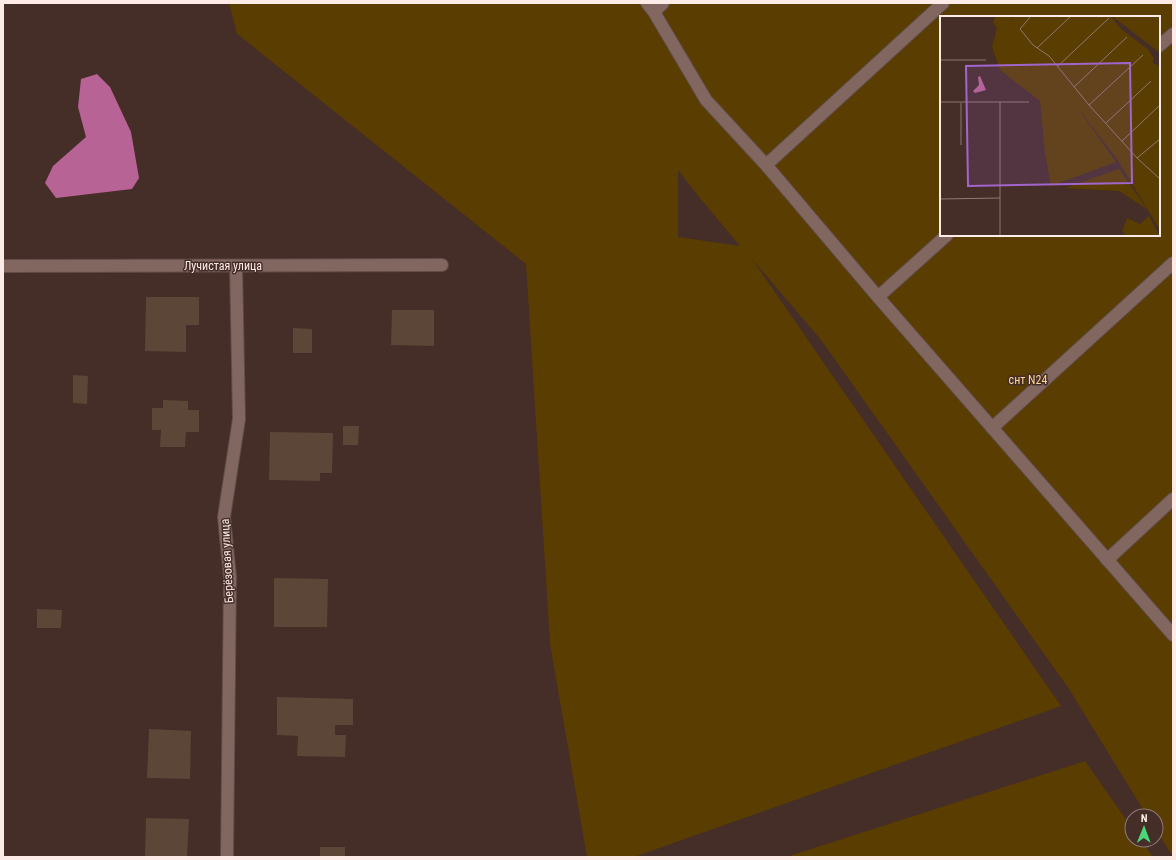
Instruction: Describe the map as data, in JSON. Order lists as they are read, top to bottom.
{
  "streets": {
    "street": ["Лучистая улица", "Берёзовая улица"]
  },
  "crossings": [
    ["Лучистая улица", "Берёзовая улица"]
  ],
  "parks": ["снт N24"],
  "north": "top"
}
